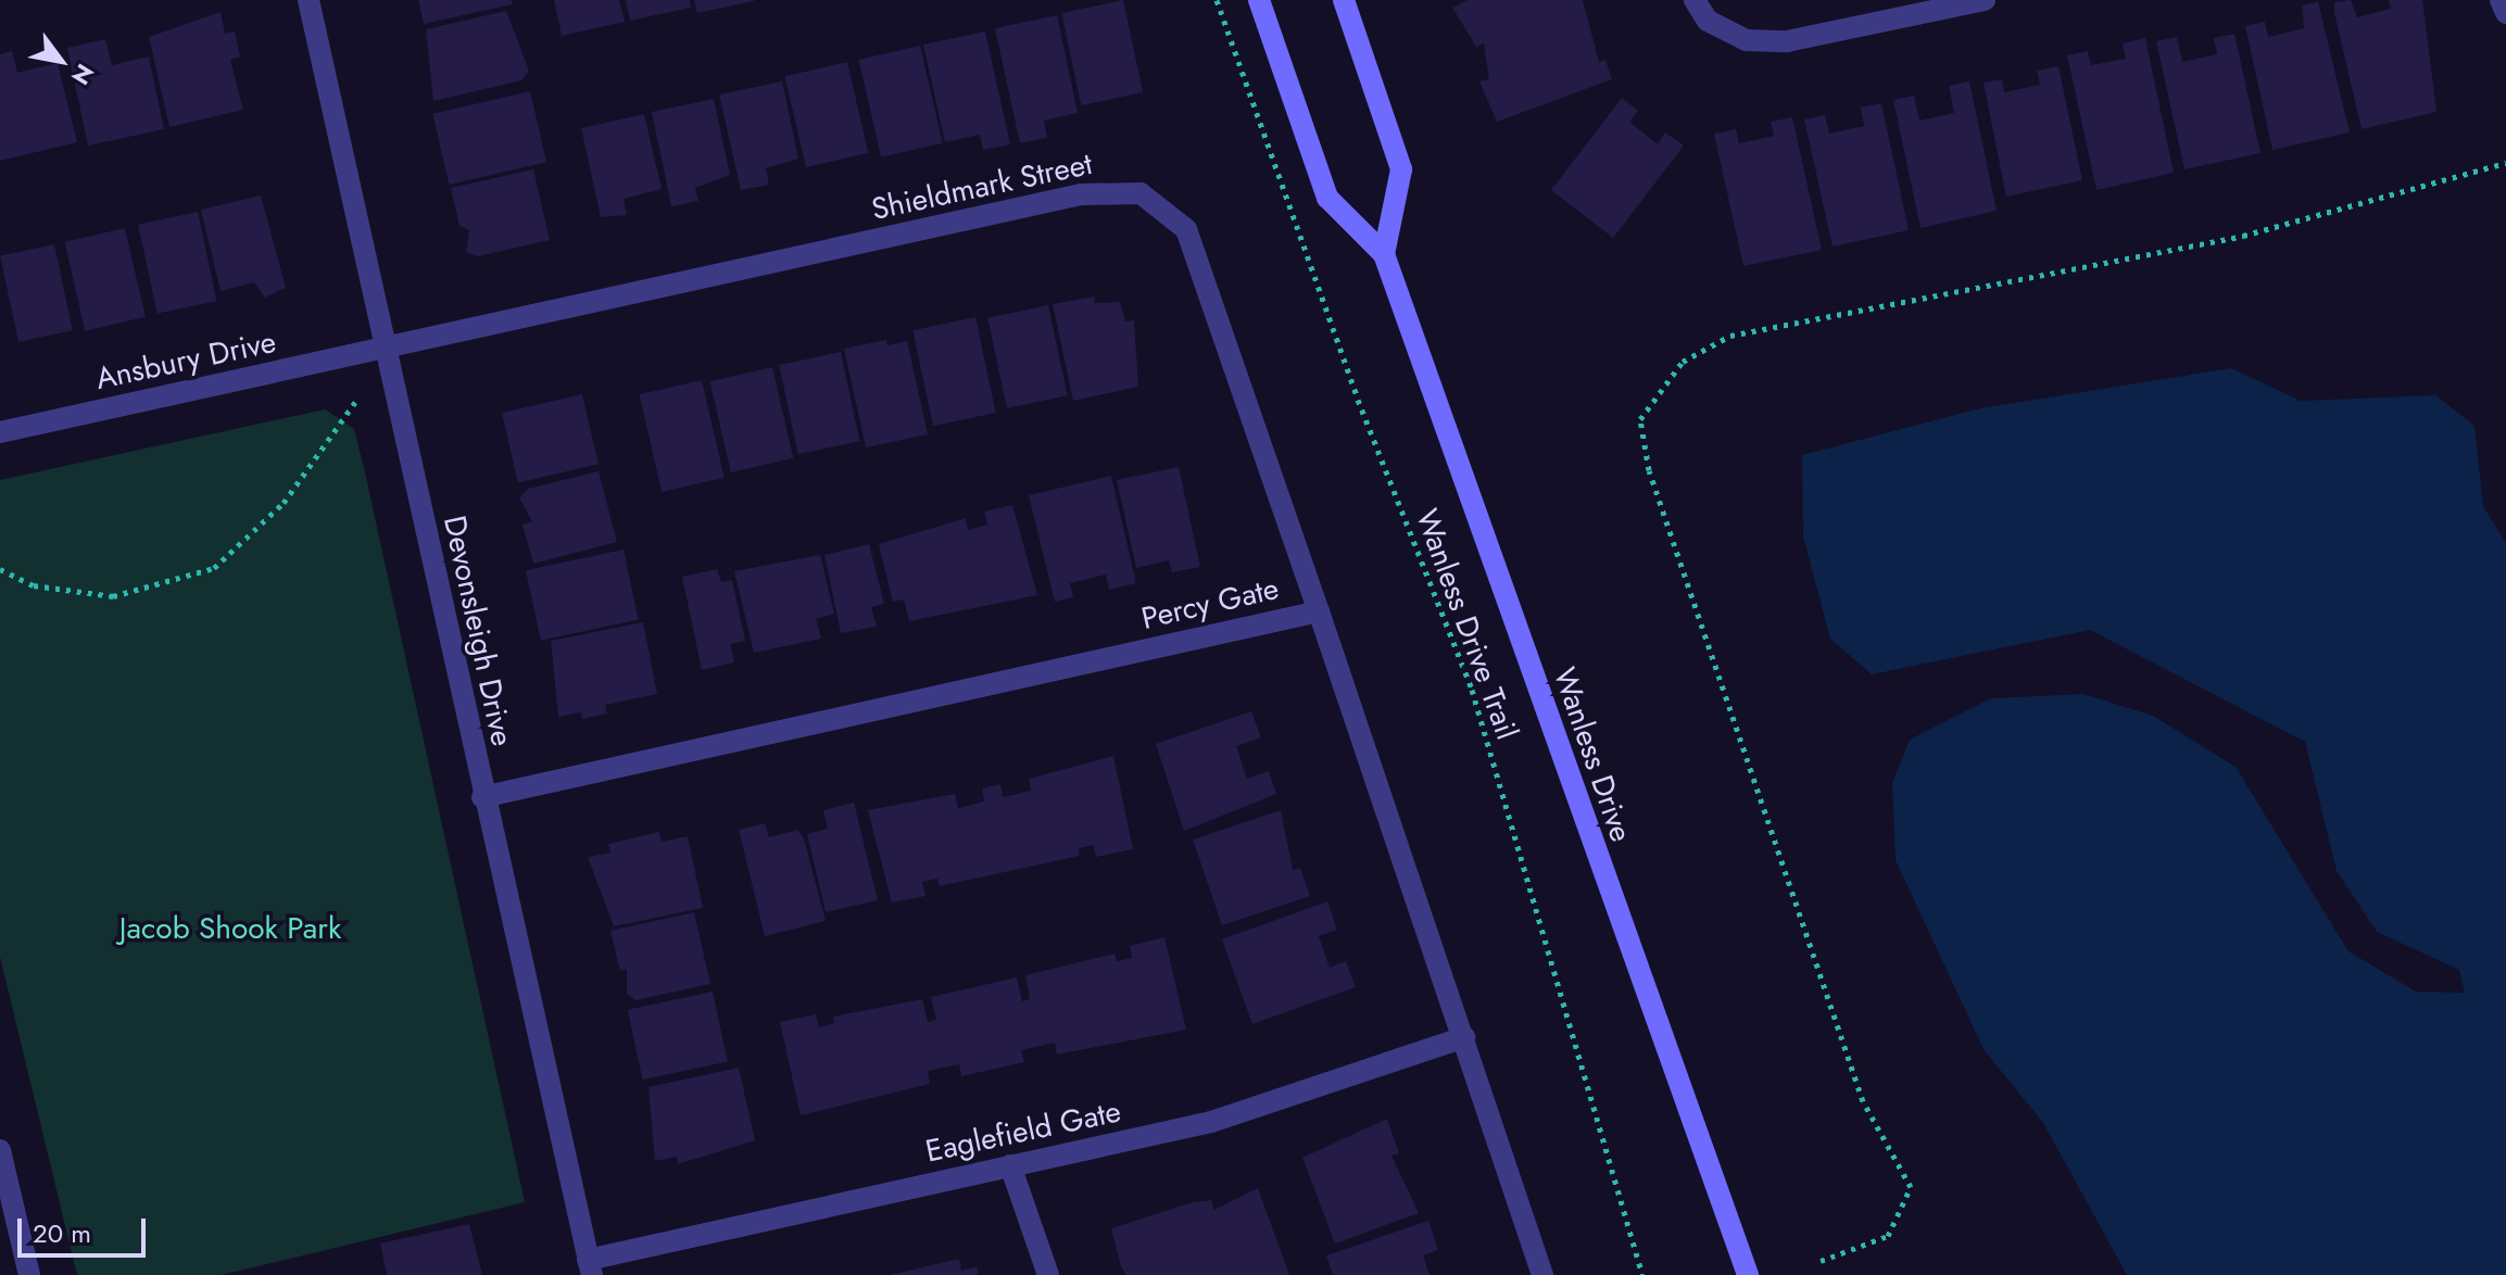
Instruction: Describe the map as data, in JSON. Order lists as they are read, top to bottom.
{
  "streets": {
    "main road": ["Wanless Drive"],
    "street": [
      "Shieldmark Street",
      "Ansbury Drive",
      "Percy Gate",
      "Devonsleigh Drive",
      "Eaglefield Gate"
    ],
    "path": ["Wanless Drive Trail"]
  },
  "crossings": [
    ["Shieldmark Street", "Ansbury Drive"],
    ["Shieldmark Street", "Percy Gate"],
    ["Shieldmark Street", "Devonsleigh Drive"],
    ["Ansbury Drive", "Devonsleigh Drive"],
    ["Percy Gate", "Devonsleigh Drive"],
    ["Percy Gate", "Eaglefield Gate"],
    ["Devonsleigh Drive", "Eaglefield Gate"]
  ],
  "parks": ["Jacob Shook Park"],
  "scale_bar": "20 m",
  "north": "bottom right"
}
